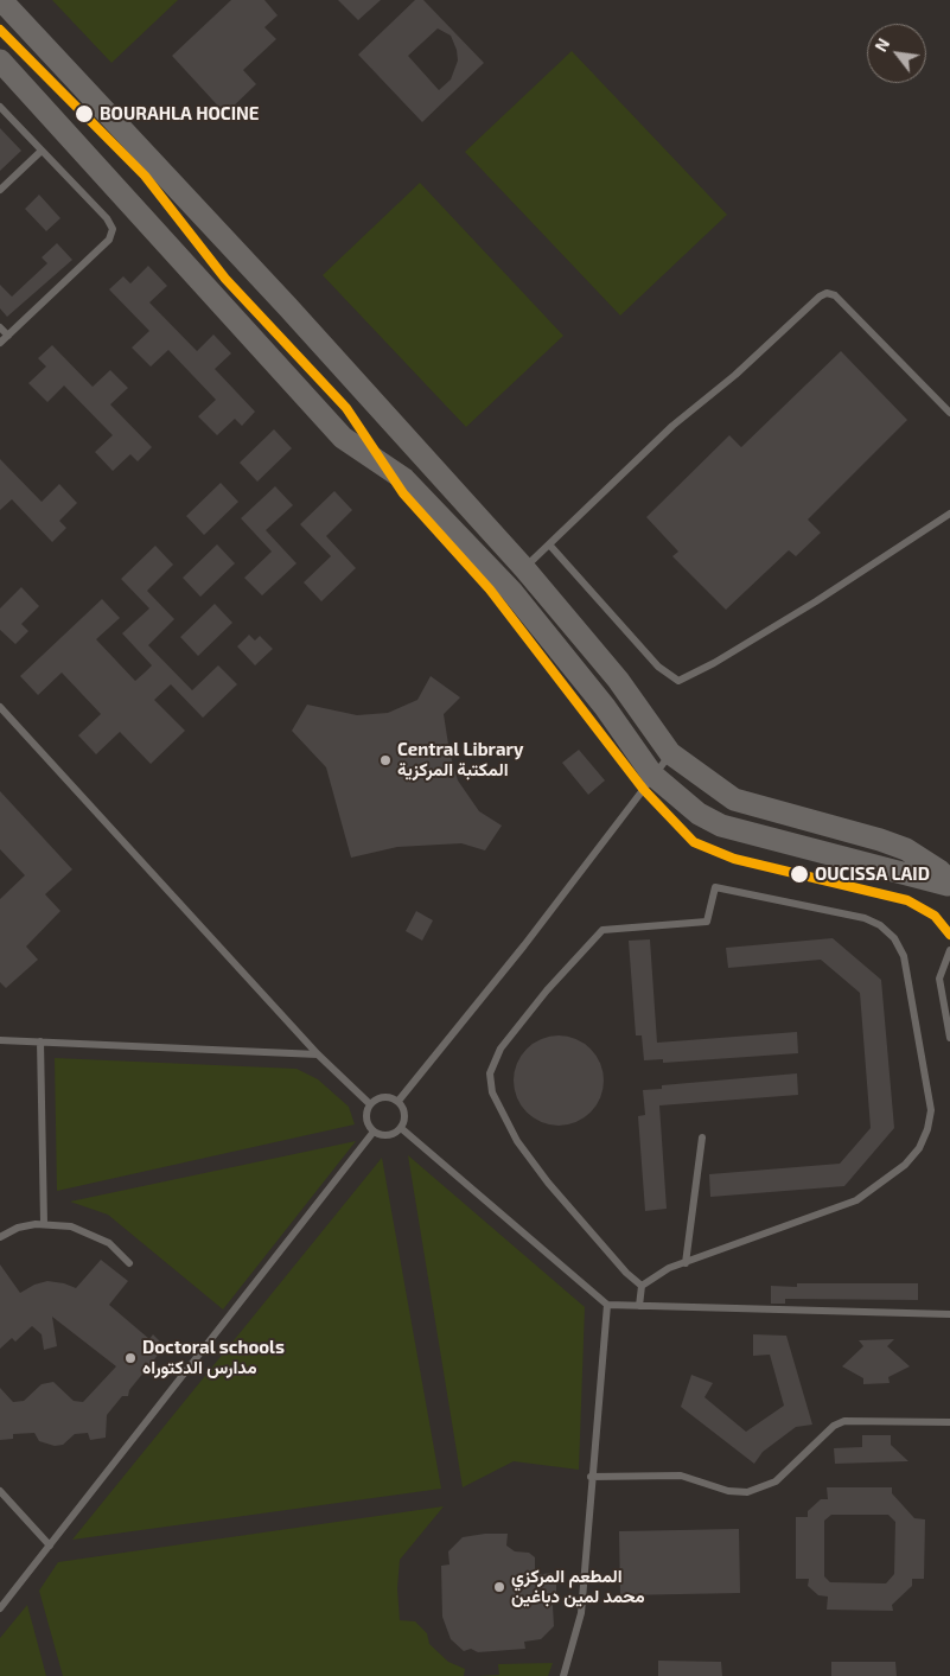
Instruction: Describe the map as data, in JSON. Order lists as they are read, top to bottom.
{
  "places": [
    "BOURAHLA HOCINE",
    "Central Library المكتبة المركزية",
    "OUCISSA LAID",
    "Doctoral schools مدارس الدكتوراه",
    "المطعم المركزي محمد لمين دباغين"
  ],
  "north": "top left"
}
